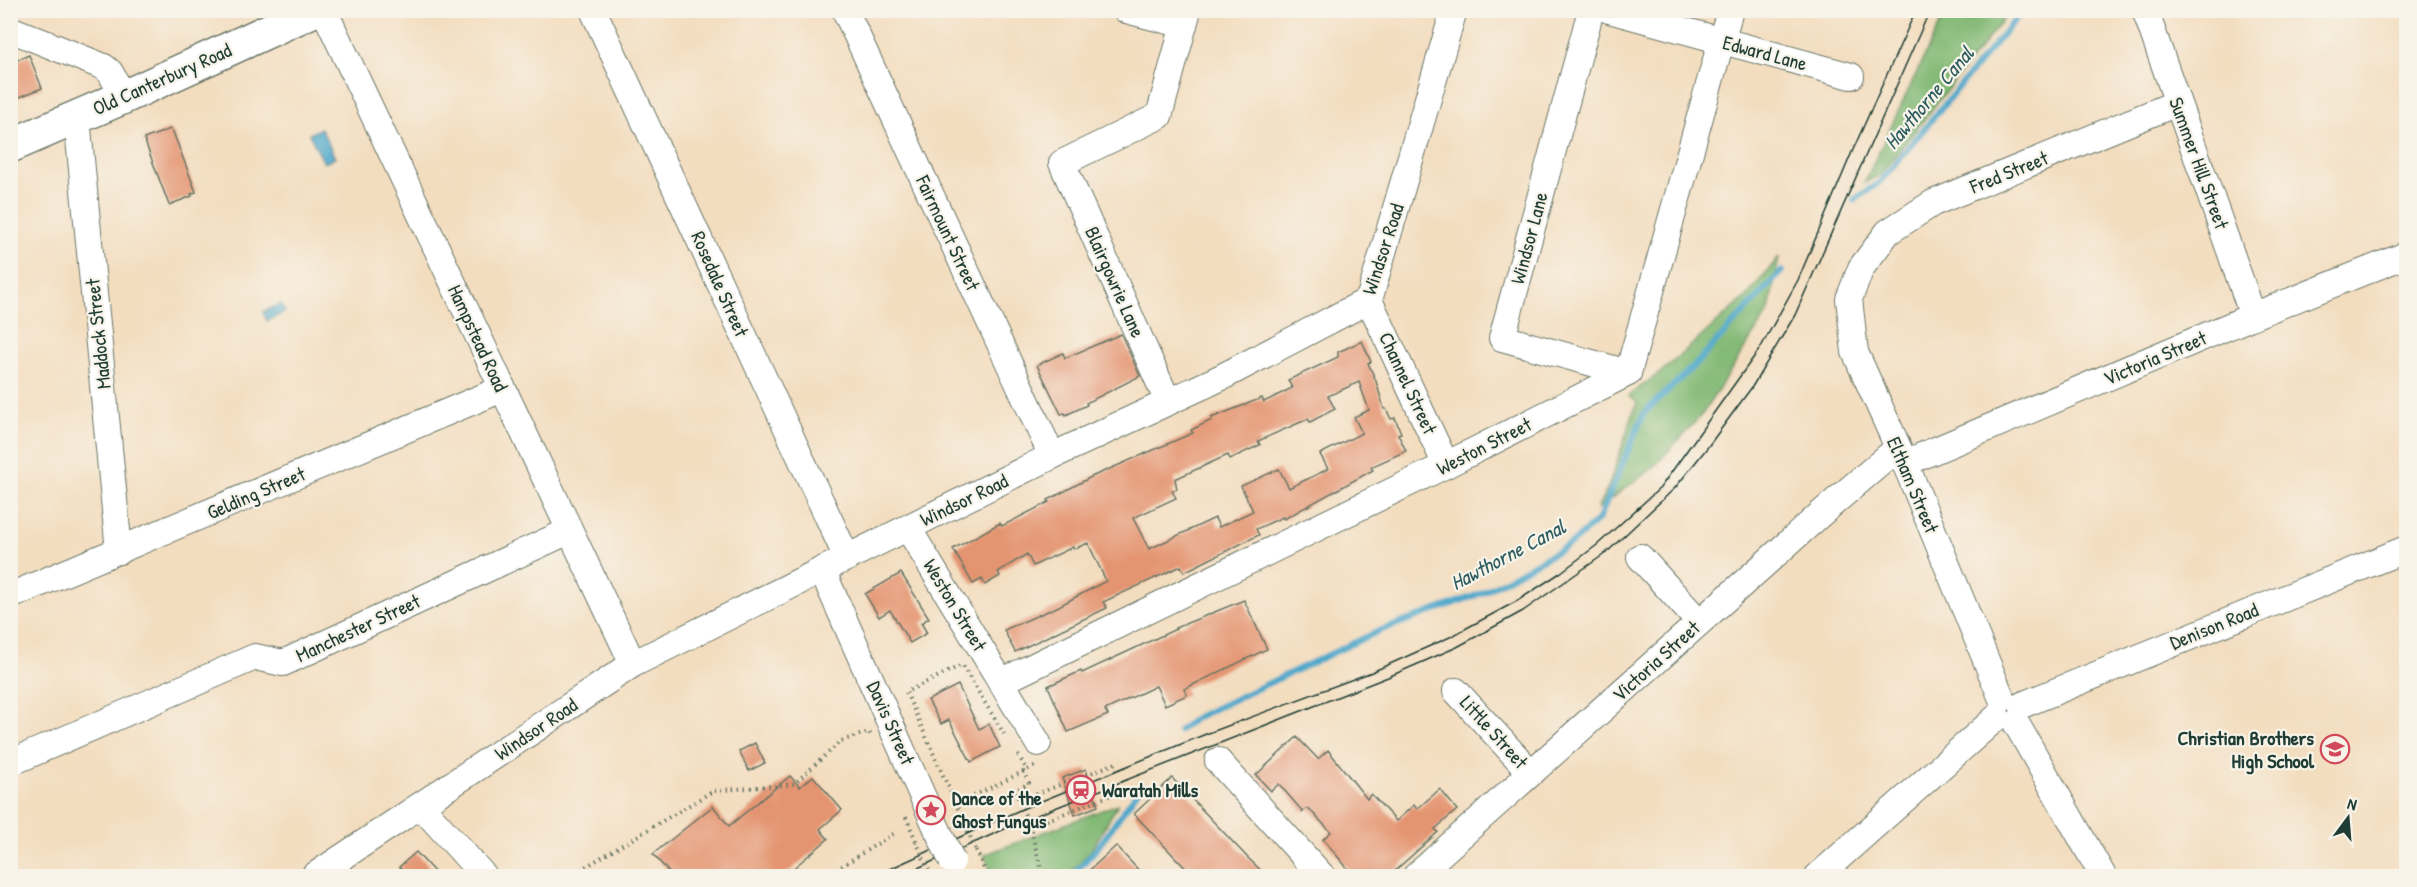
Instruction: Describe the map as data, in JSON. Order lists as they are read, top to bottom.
{
  "streets": {
    "main road": ["Old Canterbury Road"],
    "street": [
      "Edward Lane",
      "Summer Hill Street",
      "Fred Street",
      "Fairmount Street",
      "Windsor Lane",
      "Windsor Road",
      "Blairgowrie Lane",
      "Rosedale Street",
      "Maddock Street",
      "Hampstead Road",
      "Victoria Street",
      "Channel Street",
      "Weston Street",
      "Eltham Street",
      "Gelding Street",
      "Denison Road",
      "Manchester Street",
      "Davis Street",
      "Little Street"
    ]
  },
  "crossings": [
    ["Old Canterbury Road", "Maddock Street"],
    ["Summer Hill Street", "Fred Street"],
    ["Summer Hill Street", "Victoria Street"],
    ["Fred Street", "Eltham Street"],
    ["Fairmount Street", "Windsor Road"],
    ["Windsor Lane", "Weston Street"],
    ["Windsor Road", "Blairgowrie Lane"],
    ["Windsor Road", "Rosedale Street"],
    ["Windsor Road", "Hampstead Road"],
    ["Windsor Road", "Channel Street"],
    ["Windsor Road", "Weston Street"],
    ["Windsor Road", "Davis Street"],
    ["Maddock Street", "Gelding Street"],
    ["Hampstead Road", "Gelding Street"],
    ["Hampstead Road", "Manchester Street"],
    ["Victoria Street", "Eltham Street"],
    ["Victoria Street", "Little Street"],
    ["Channel Street", "Weston Street"],
    ["Eltham Street", "Denison Road"]
  ],
  "water": ["Hawthorne Canal"],
  "places": {
    "school or university": ["Christian Brothers High School"],
    "station": ["Waratah Mills"],
    "place": ["Dance of the Ghost Fungus"]
  },
  "north": "top"
}
